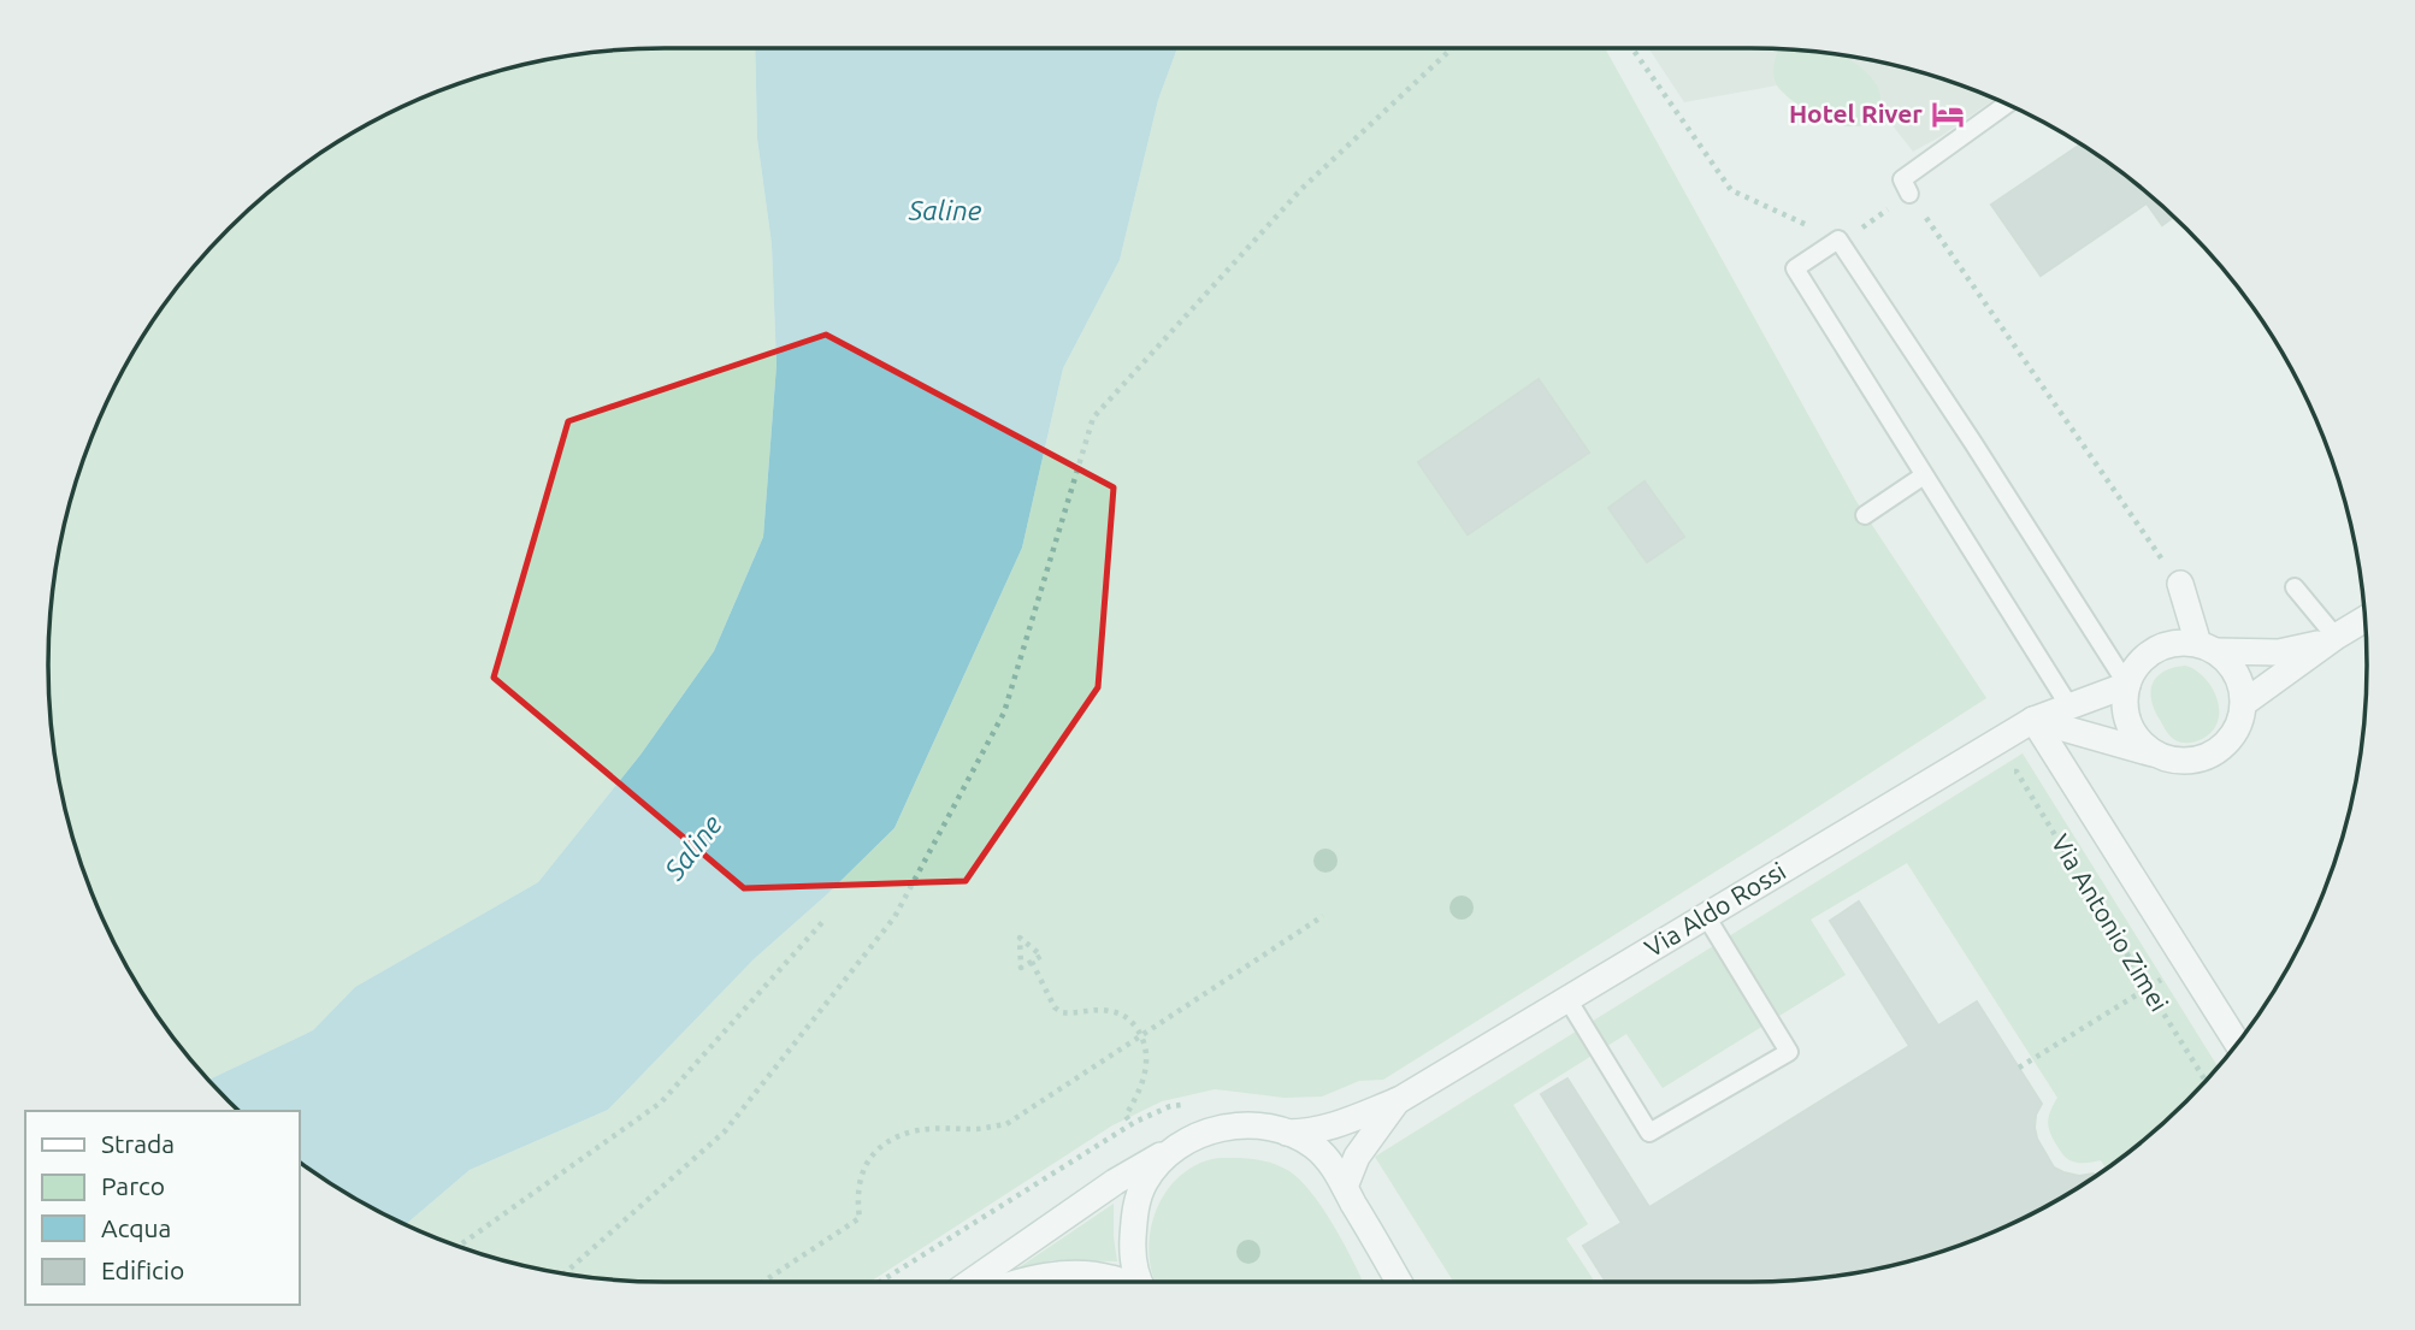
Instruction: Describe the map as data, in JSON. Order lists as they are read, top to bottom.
{
  "streets": {
    "street": ["Via Aldo Rossi", "Via Antonio Zimei"]
  },
  "crossings": [
    ["Via Aldo Rossi", "Via Antonio Zimei"]
  ],
  "water": ["Saline"],
  "places": {
    "hotel": ["Hotel River"]
  },
  "legend": [
    "Strada",
    "Parco",
    "Acqua",
    "Edificio"
  ]
}
